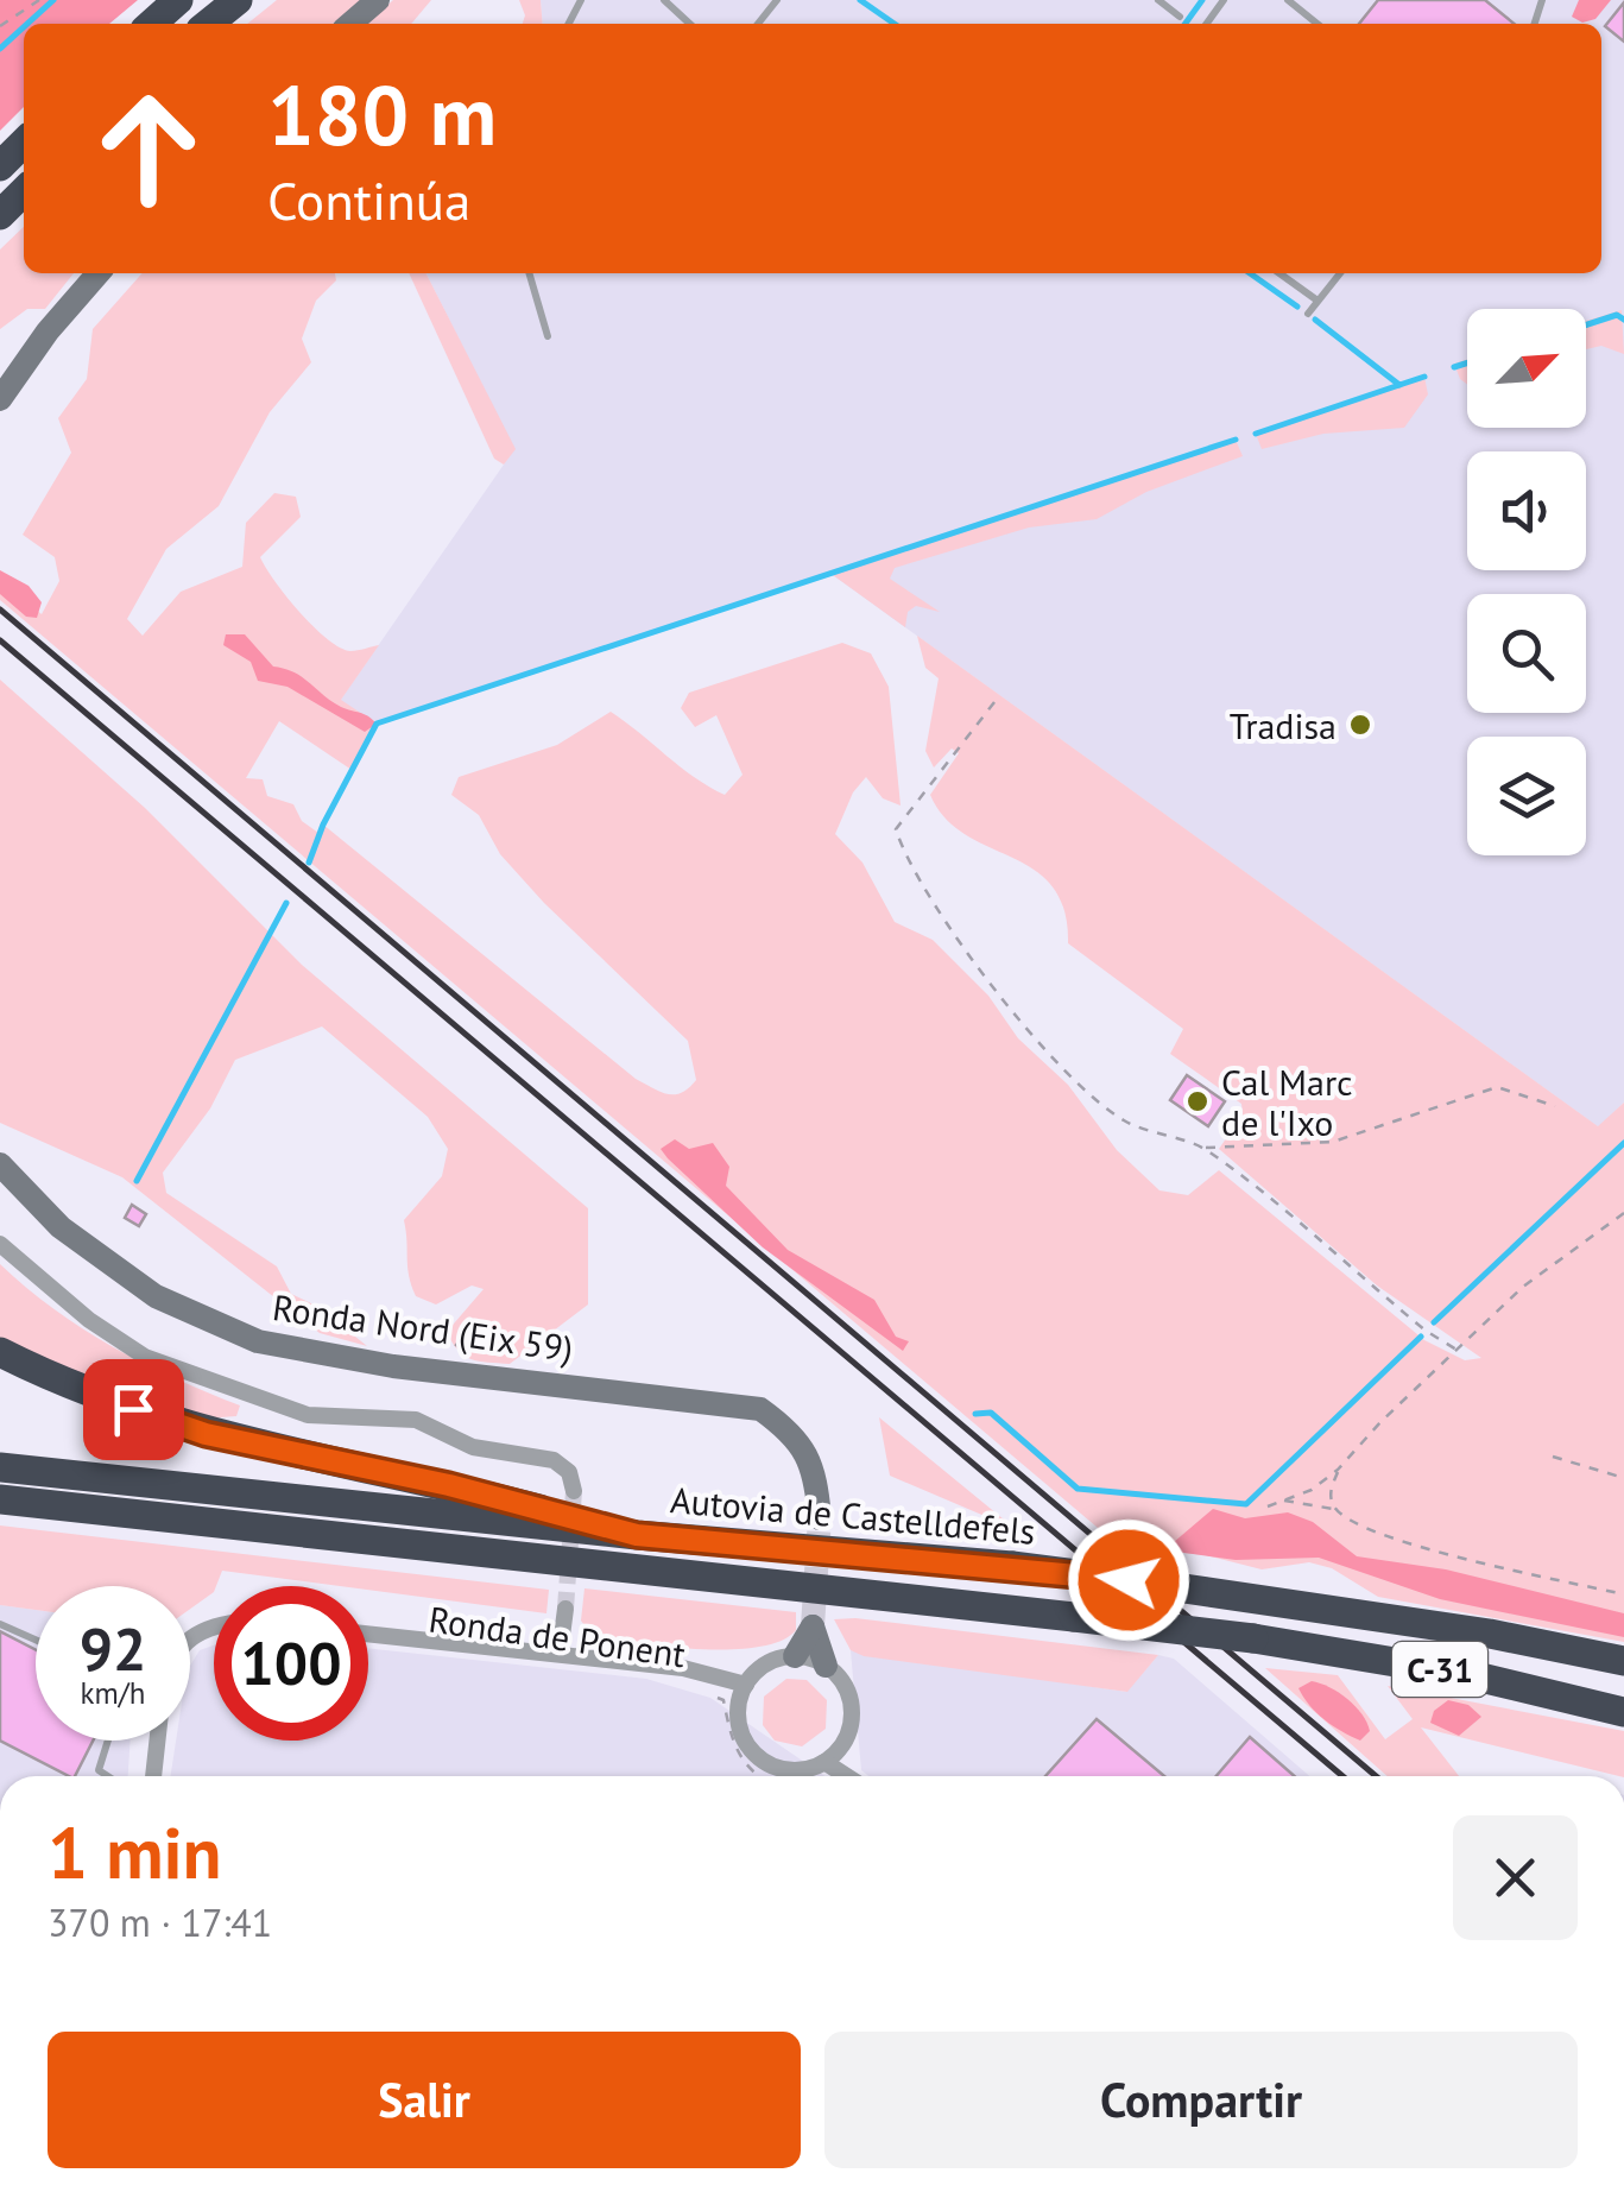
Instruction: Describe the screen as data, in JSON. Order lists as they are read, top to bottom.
{
  "streets": {
    "highway": ["Autovia de Castelldefels", "C-31"],
    "main road": ["Ronda Nord (Eix 59)"],
    "street": ["Ronda de Ponent"]
  },
  "places": ["Tradisa", "Cal Marc de l'Ixo"],
  "north": "top right",
  "page": {
    "turn": ["180 m", "Continúa"],
    "speed": "92 km/h",
    "limit": "100",
    "heading": ["1 min", "370 m · 17:41"],
    "buttons": ["Salir", "Compartir"]
  }
}
